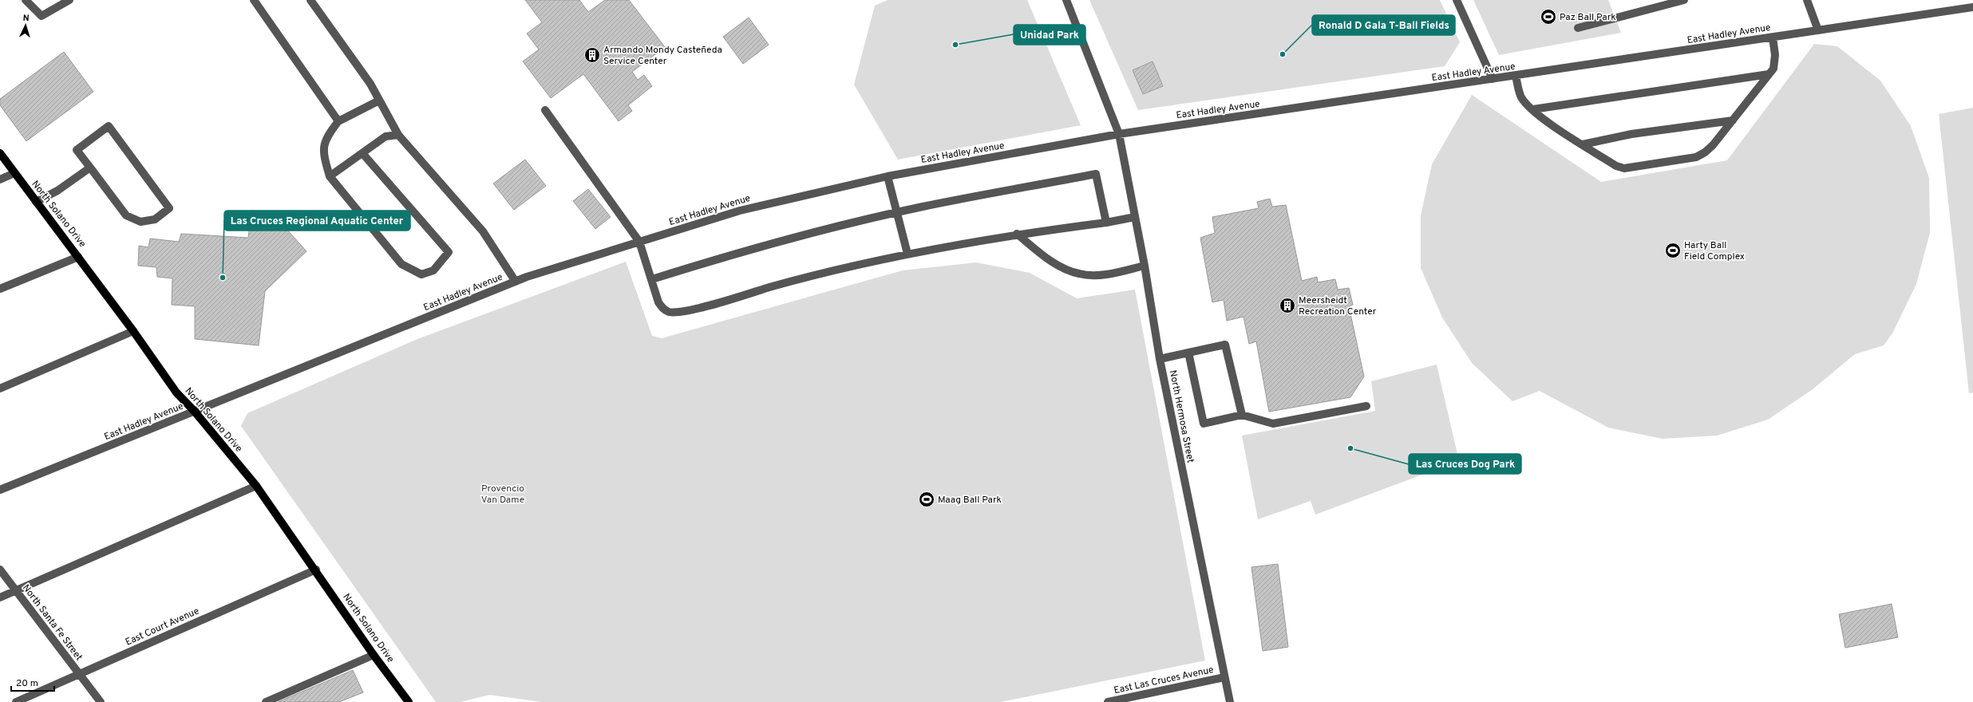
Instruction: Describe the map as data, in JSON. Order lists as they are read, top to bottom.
{
  "streets": {
    "main road": ["North Solano Drive"],
    "street": [
      "East Hadley Avenue",
      "North Hermosa Street",
      "North Santa Fe Street",
      "East Court Avenue",
      "East Las Cruces Avenue"
    ]
  },
  "crossings": [
    ["East Hadley Avenue", "North Solano Drive"],
    ["East Hadley Avenue", "North Hermosa Street"],
    ["North Solano Drive", "East Court Avenue"],
    ["North Hermosa Street", "East Las Cruces Avenue"],
    ["North Santa Fe Street", "East Court Avenue"]
  ],
  "parks": ["Provencio Van Dame"],
  "places": {
    "sports": ["Paz Ball Park", "Harty Ball Field Complex", "Maag Ball Park"],
    "other": [
      "Unidad Park",
      "Ronald D Gala T-Ball Fields",
      "Las Cruces Regional Aquatic Center",
      "Las Cruces Dog Park"
    ],
    "building": ["Armando Mondy Casteñeda Service Center", "Meersheidt Recreation Center"]
  },
  "scale_bar": "20 m",
  "north": "top"
}
